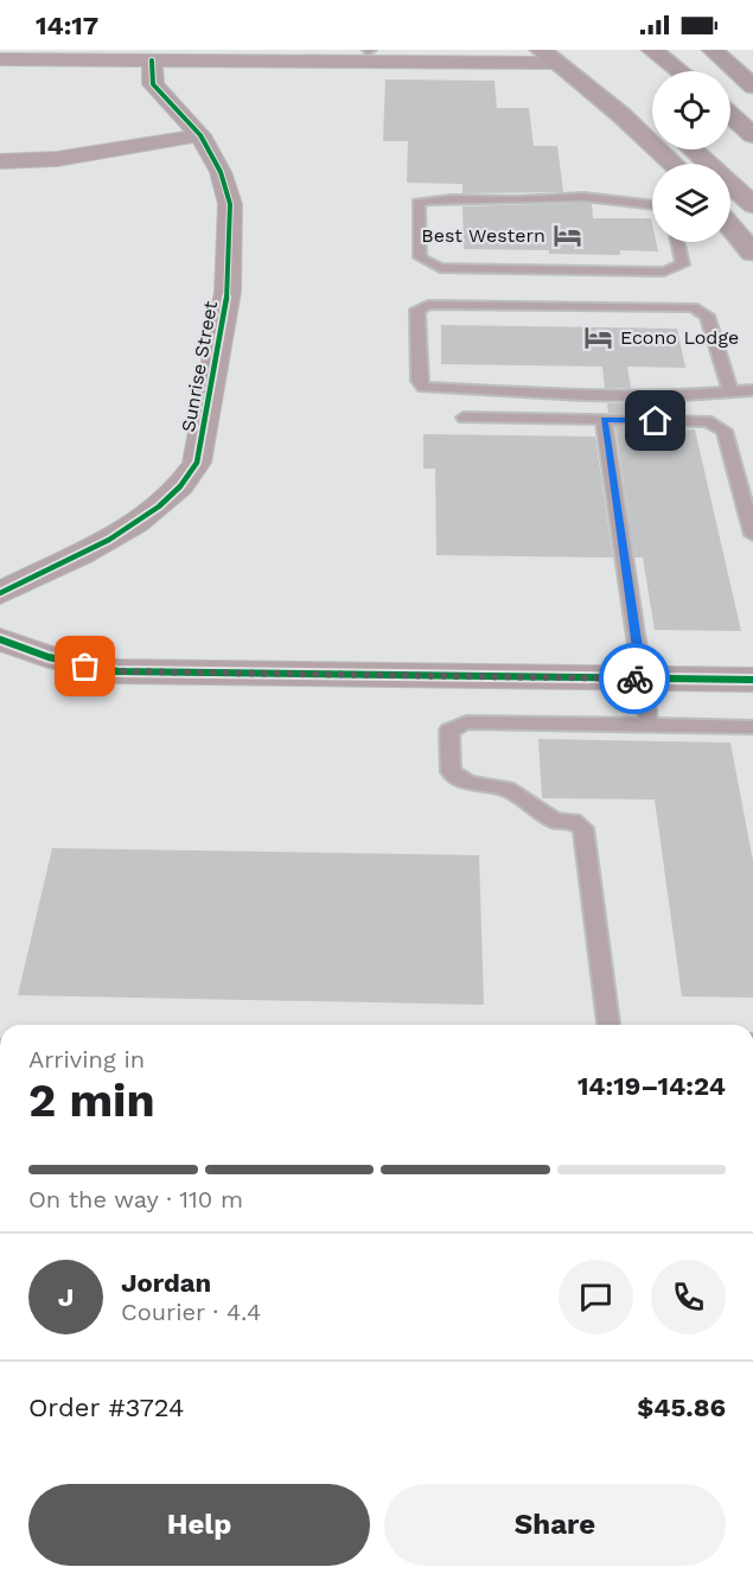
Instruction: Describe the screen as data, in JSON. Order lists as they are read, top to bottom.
{
  "streets": {
    "street": ["Sunrise Street"]
  },
  "places": {
    "hotel": ["Best Western", "Econo Lodge"]
  },
  "page": {
    "status": "14:17",
    "heading": ["2 min", "Arriving in", "14:19–14:24"],
    "panel": [
      "Jordan",
      "Courier · 4.4",
      "Order #3724",
      "$45.86"
    ],
    "bar": "On the way · 110 m",
    "round": "J",
    "buttons": ["Help", "Share"]
  }
}
